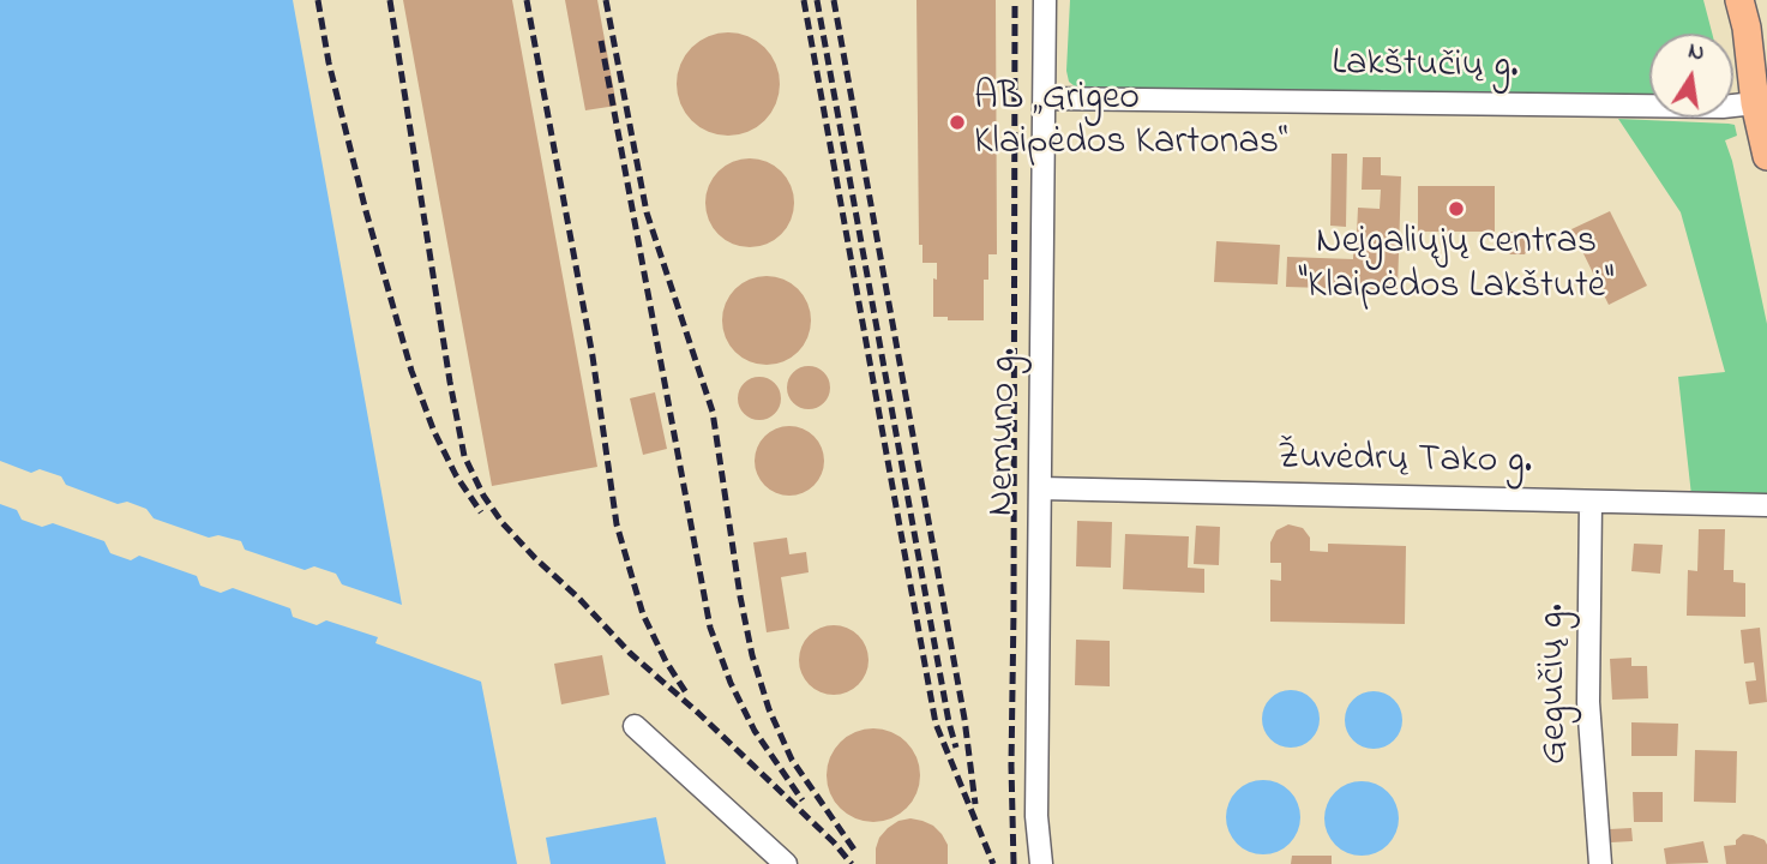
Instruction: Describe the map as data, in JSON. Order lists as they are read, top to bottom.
{
  "streets": {
    "street": [
      "Lakštučių g.",
      "Nemuno g.",
      "Žuvėdrų Tako g.",
      "Gegučių g."
    ]
  },
  "crossings": [
    ["Lakštučių g.", "Nemuno g."],
    ["Nemuno g.", "Žuvėdrų Tako g."],
    ["Žuvėdrų Tako g.", "Gegučių g."]
  ],
  "places": ["AB „Grigeo Klaipėdos Kartonas“", "Neįgaliųjų centras \"Klaipėdos Lakštutė\""],
  "north": "top"
}
